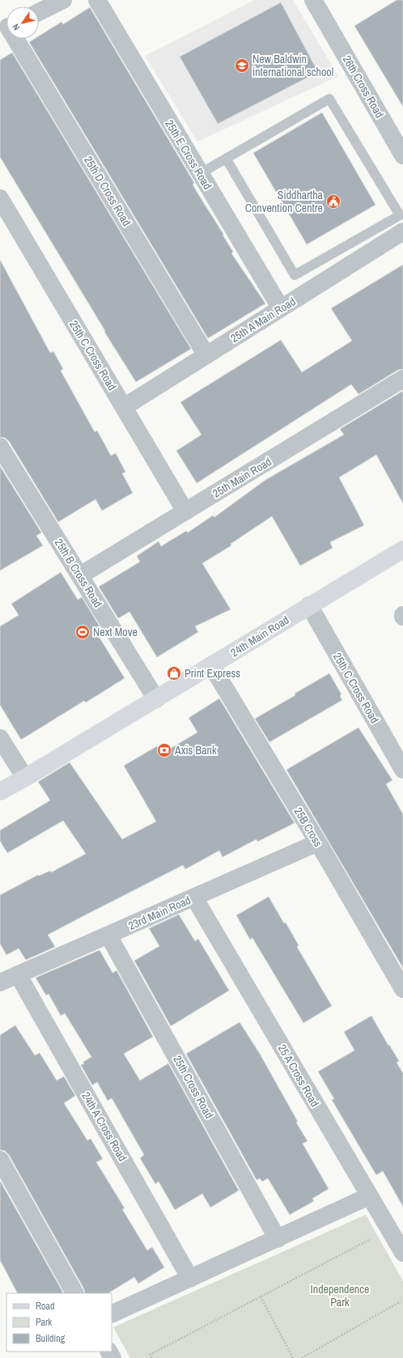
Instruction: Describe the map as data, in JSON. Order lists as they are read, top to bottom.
{
  "streets": {
    "street": [
      "26th Cross Road",
      "25th E Cross Road",
      "25th D Cross Road",
      "25th A Main Road",
      "25th C Cross Road",
      "25th Main Road",
      "25th B Cross Road",
      "24th Main Road",
      "25B Cross",
      "23rd Main Road",
      "25 A Cross Road",
      "25th Cross Road",
      "24th A Cross Road"
    ]
  },
  "crossings": [
    ["25th E Cross Road", "25th A Main Road"],
    ["25th D Cross Road", "25th A Main Road"],
    ["25th A Main Road", "25th C Cross Road"],
    ["25th C Cross Road", "25th Main Road"],
    ["25th C Cross Road", "24th Main Road"],
    ["25th Main Road", "25th B Cross Road"],
    ["25th B Cross Road", "24th Main Road"],
    ["24th Main Road", "25B Cross"],
    ["25B Cross", "23rd Main Road"],
    ["23rd Main Road", "25 A Cross Road"],
    ["23rd Main Road", "25th Cross Road"],
    ["23rd Main Road", "24th A Cross Road"]
  ],
  "parks": ["Independence Park"],
  "places": {
    "school or university": ["New Baldwin international school"],
    "public building": ["Siddhartha Convention Centre"],
    "sports": ["Next Move"],
    "shop": ["Print Express"],
    "bank": ["Axis Bank"]
  },
  "legend": ["Road", "Park", "Building"],
  "north": "bottom left"
}
